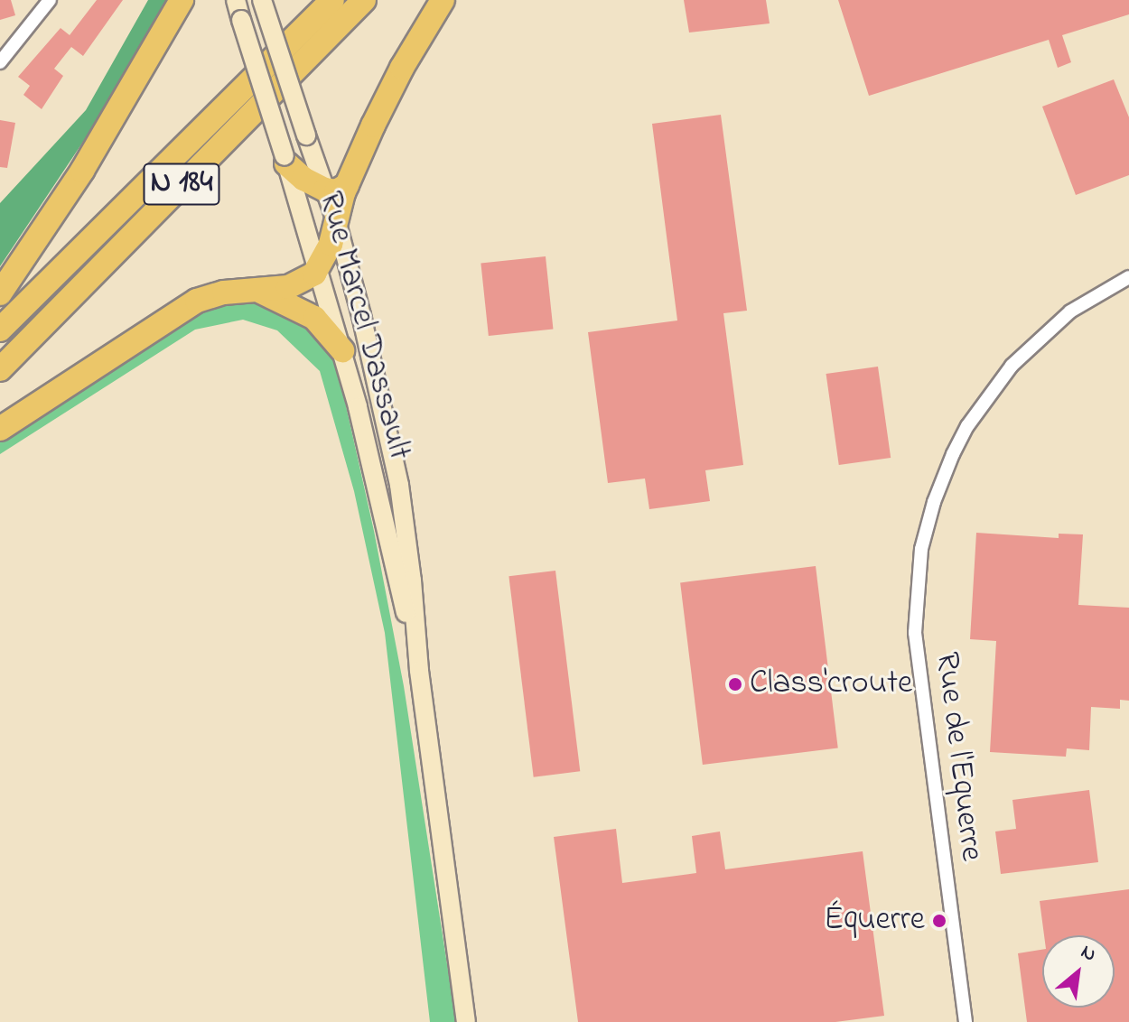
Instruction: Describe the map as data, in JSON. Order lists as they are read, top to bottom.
{
  "streets": {
    "highway": ["N 184"],
    "street": ["Rue Marcel Dassault", "Rue de l'Equerre"]
  },
  "places": ["Class'croute", "Équerre"],
  "north": "top right"
}
